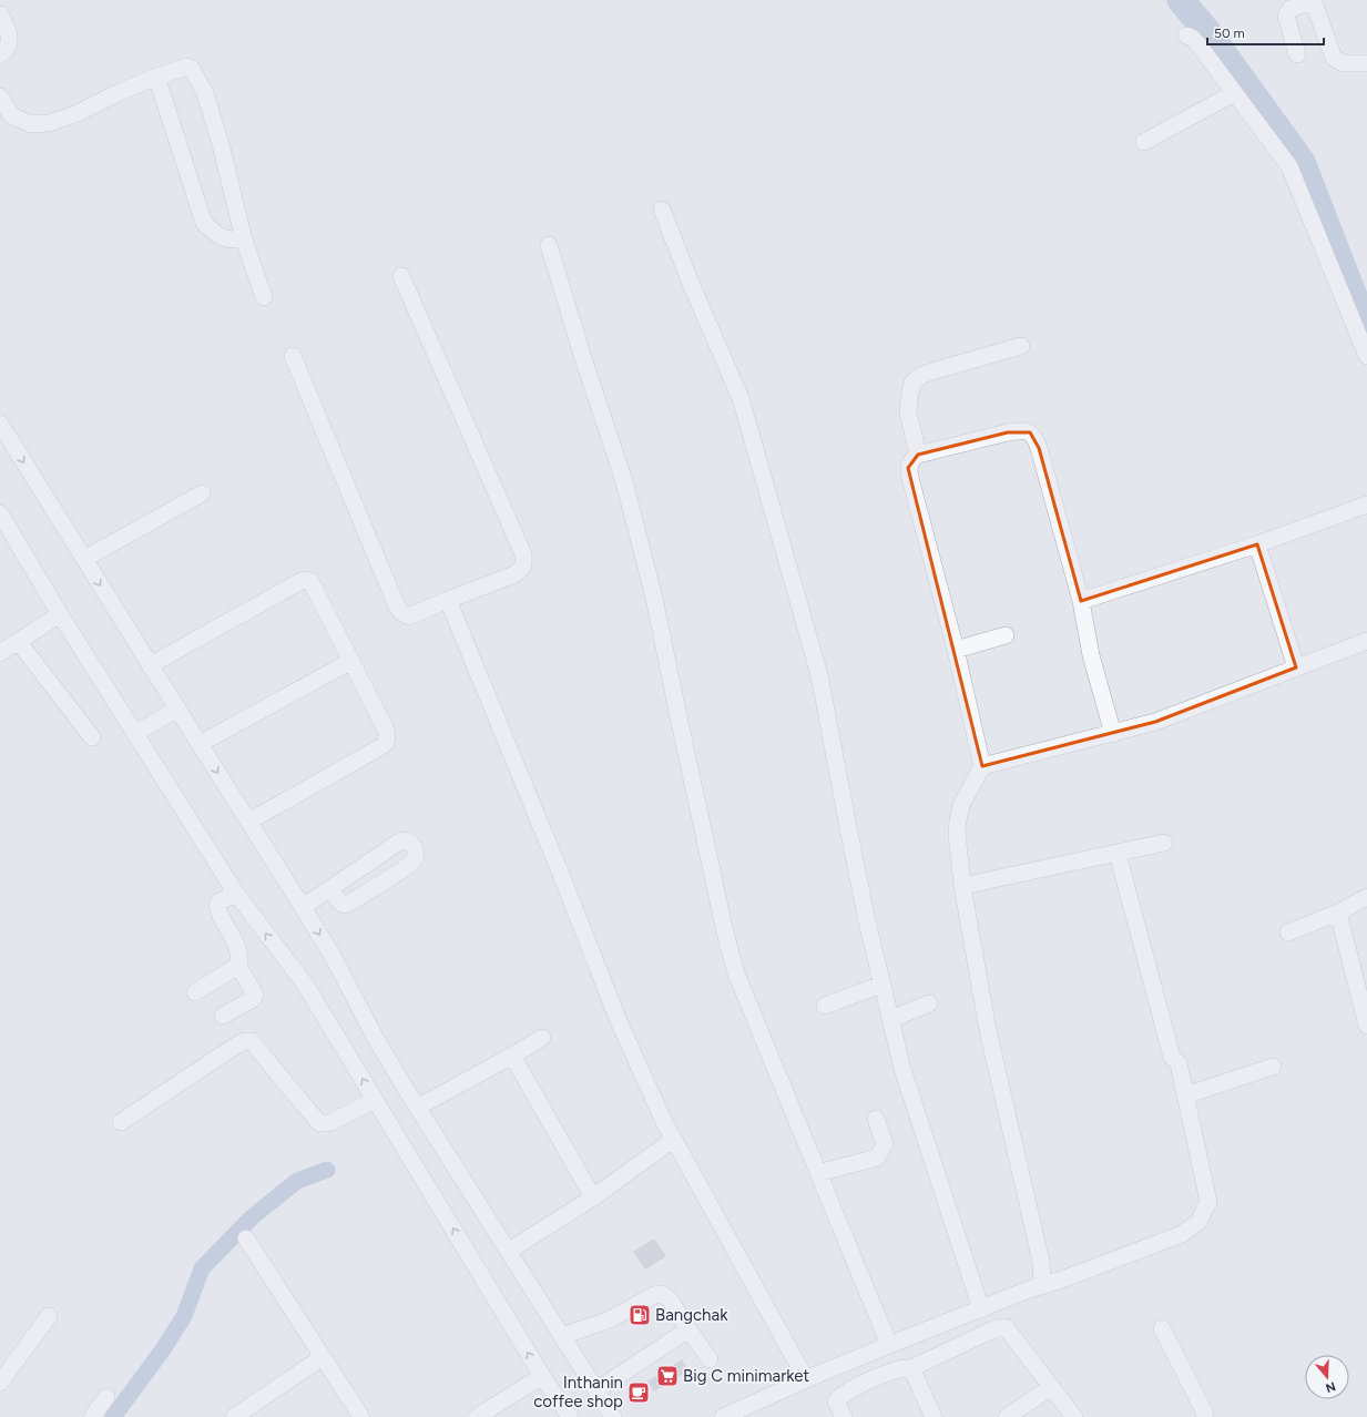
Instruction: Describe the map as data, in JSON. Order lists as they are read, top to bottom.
{
  "places": {
    "fuel station": ["Bangchak"],
    "supermarket": ["Big C minimarket"],
    "cafe": ["Inthanin coffee shop"]
  },
  "scale_bar": "50 m",
  "north": "bottom"
}
